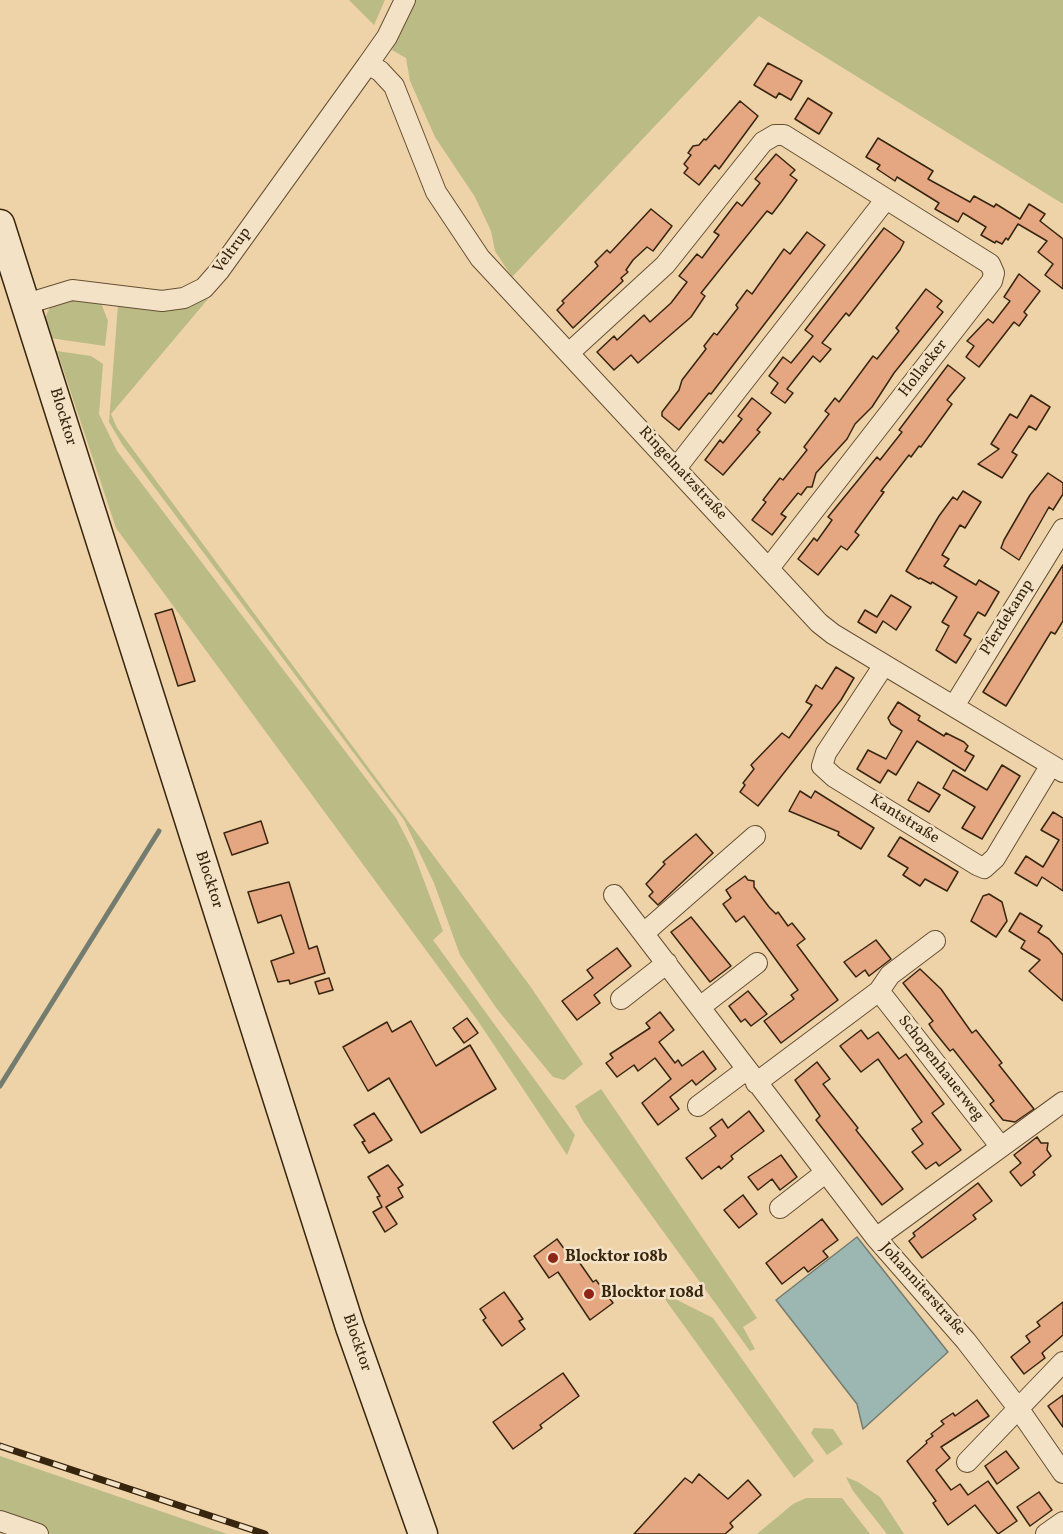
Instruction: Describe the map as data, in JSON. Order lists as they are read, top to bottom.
{
  "streets": {
    "main road": ["Blocktor"],
    "street": [
      "Veltrup",
      "Hollacker",
      "Ringelnatzstraße",
      "Pferdekamp",
      "Kantstraße",
      "Schopenhauerweg",
      "Johanniterstraße"
    ]
  },
  "crossings": [
    ["Veltrup", "Blocktor"],
    ["Veltrup", "Ringelnatzstraße"],
    ["Hollacker", "Ringelnatzstraße"],
    ["Ringelnatzstraße", "Pferdekamp"],
    ["Ringelnatzstraße", "Kantstraße"]
  ],
  "places": ["Blocktor 108b", "Blocktor 108d"]
}
